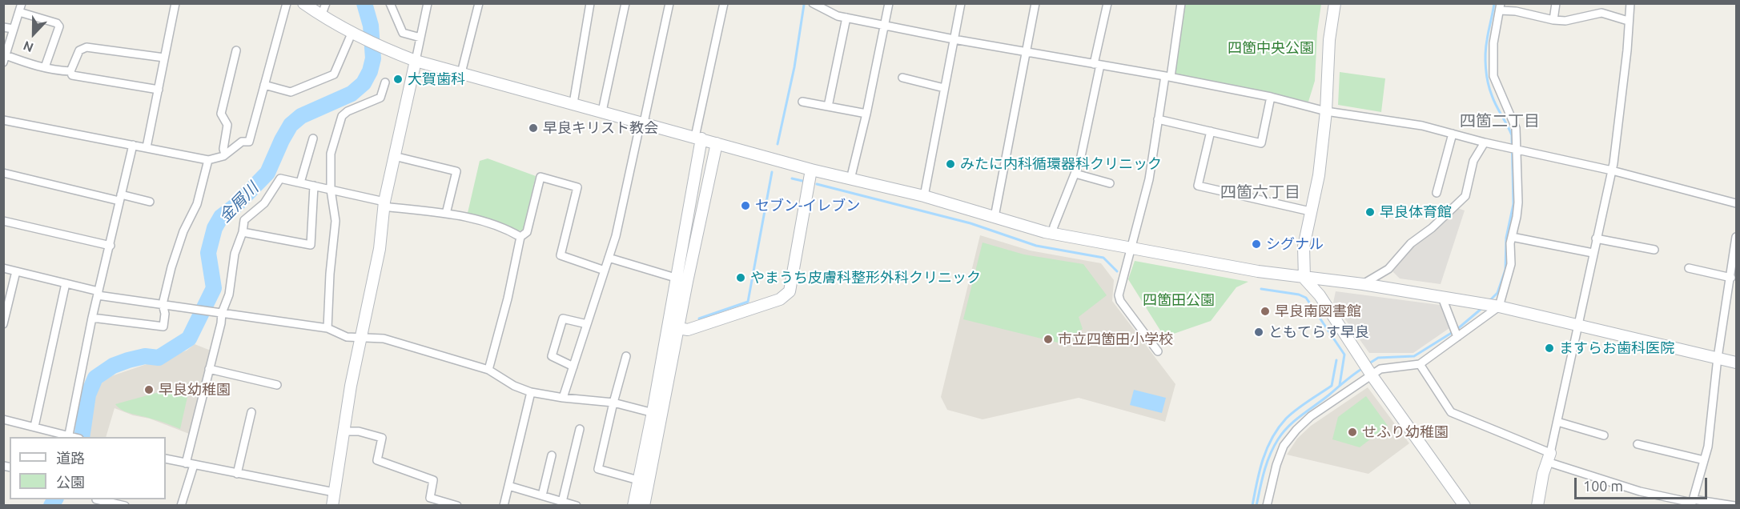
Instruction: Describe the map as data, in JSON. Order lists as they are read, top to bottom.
{
  "districts": ["四箇二丁目", "四箇六丁目"],
  "water": ["金屑川"],
  "parks": ["四箇中央公園", "四箇田公園"],
  "places": [
    "大賀歯科",
    "早良キリスト教会",
    "みたに内科循環器科クリニック",
    "セブン-イレブン",
    "早良体育館",
    "シグナル",
    "やまうち皮膚科整形外科クリニック",
    "早良南図書館",
    "ともてらす早良",
    "市立四箇田小学校",
    "ますらお歯科医院",
    "早良幼稚園",
    "せふり幼稚園"
  ],
  "legend": ["道路", "公園"],
  "scale_bar": "100 m",
  "north": "bottom"
}
